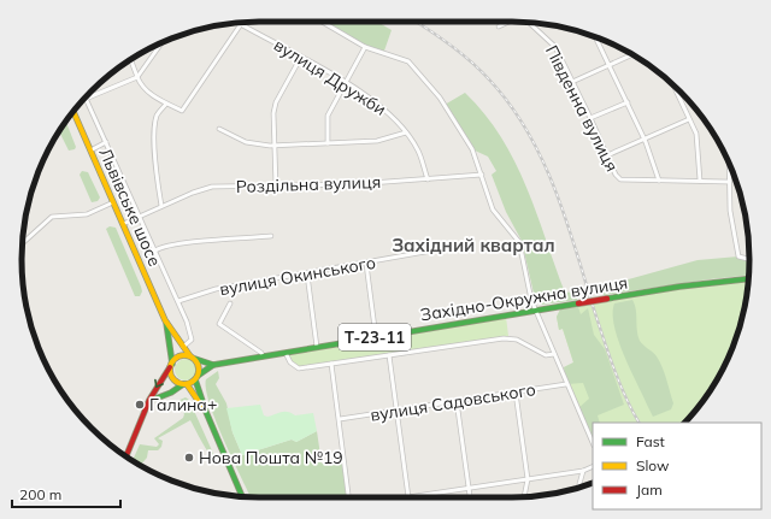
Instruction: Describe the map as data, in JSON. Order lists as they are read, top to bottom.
{
  "streets": {
    "main road": ["Львівське шосе", "Західно-Окружна вулиця", "Т-23-11"],
    "street": [
      "вулиця Дружби",
      "Південна вулиця",
      "Роздільна вулиця",
      "вулиця Окинського",
      "вулиця Садовського"
    ]
  },
  "crossings": [
    ["вулиця Дружби", "Роздільна вулиця"],
    ["Роздільна вулиця", "Львівське шосе"],
    ["Львівське шосе", "Західно-Окружна вулиця"],
    ["Львівське шосе", "Т-23-11"],
    ["Західно-Окружна вулиця", "Т-23-11"]
  ],
  "districts": ["Західний квартал"],
  "places": ["Галина+", "Нова Пошта №19"],
  "legend": ["Fast", "Slow", "Jam"],
  "scale_bar": "200 m"
}
